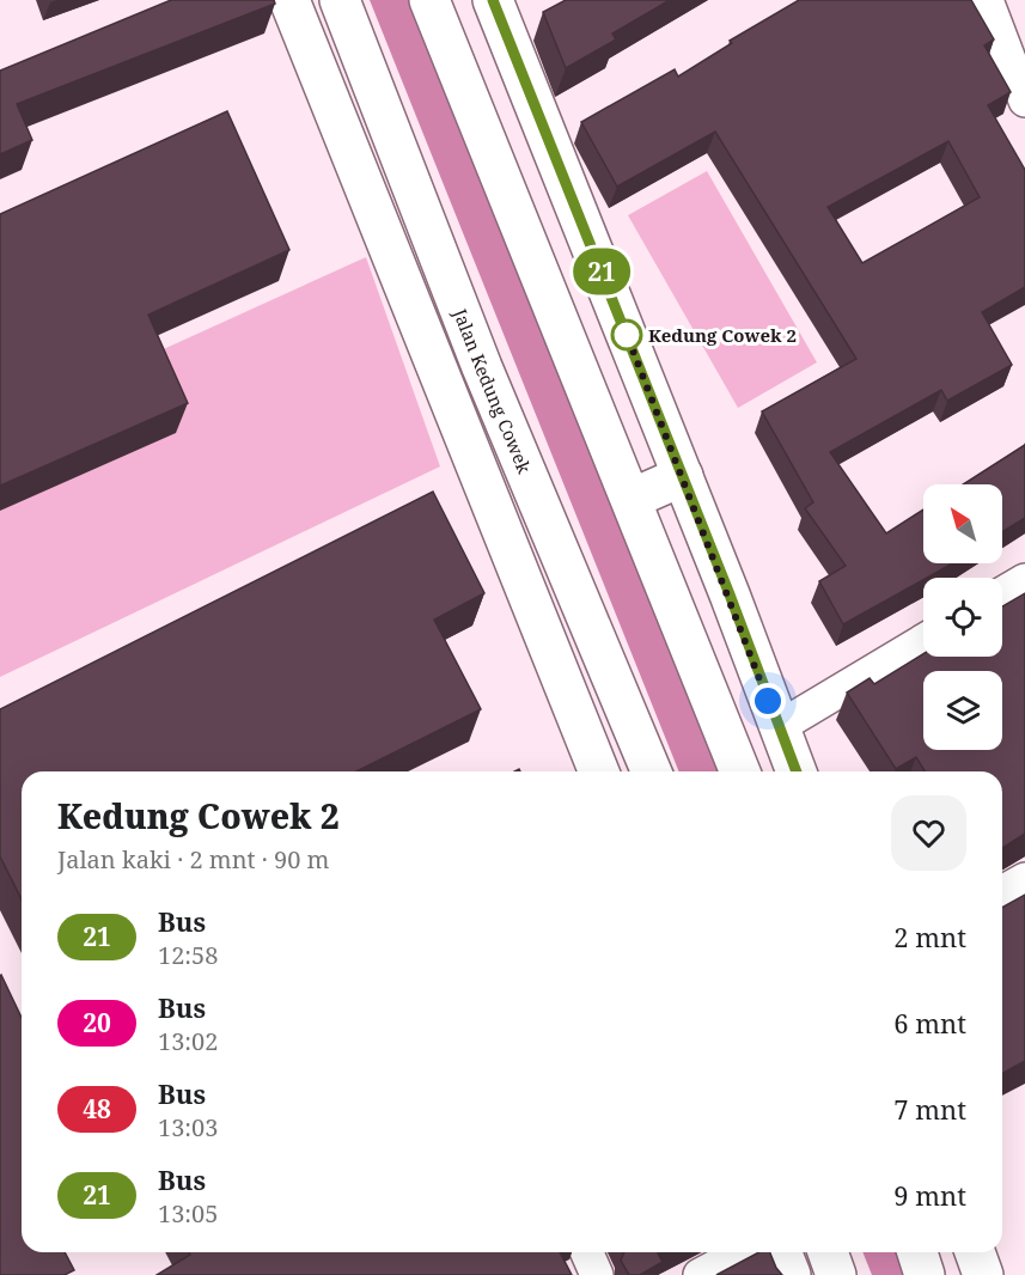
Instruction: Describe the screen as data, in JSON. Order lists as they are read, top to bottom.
{
  "streets": {
    "main road": ["Jalan Kedung Cowek"]
  },
  "places": ["Kedung Cowek 2"],
  "lines": ["bus line 21"],
  "north": "top left",
  "page": {
    "on_map": "21",
    "heading": ["Kedung Cowek 2", "Jalan kaki · 2 mnt · 90 m"],
    "list": [
      {
        "mark": "21",
        "name": "Bus",
        "note": "12:58",
        "value": "2 mnt"
      },
      {
        "mark": "20",
        "name": "Bus",
        "note": "13:02",
        "value": "6 mnt"
      },
      {
        "mark": "48",
        "name": "Bus",
        "note": "13:03",
        "value": "7 mnt"
      },
      {
        "mark": "21",
        "name": "Bus",
        "note": "13:05",
        "value": "9 mnt"
      }
    ]
  }
}
